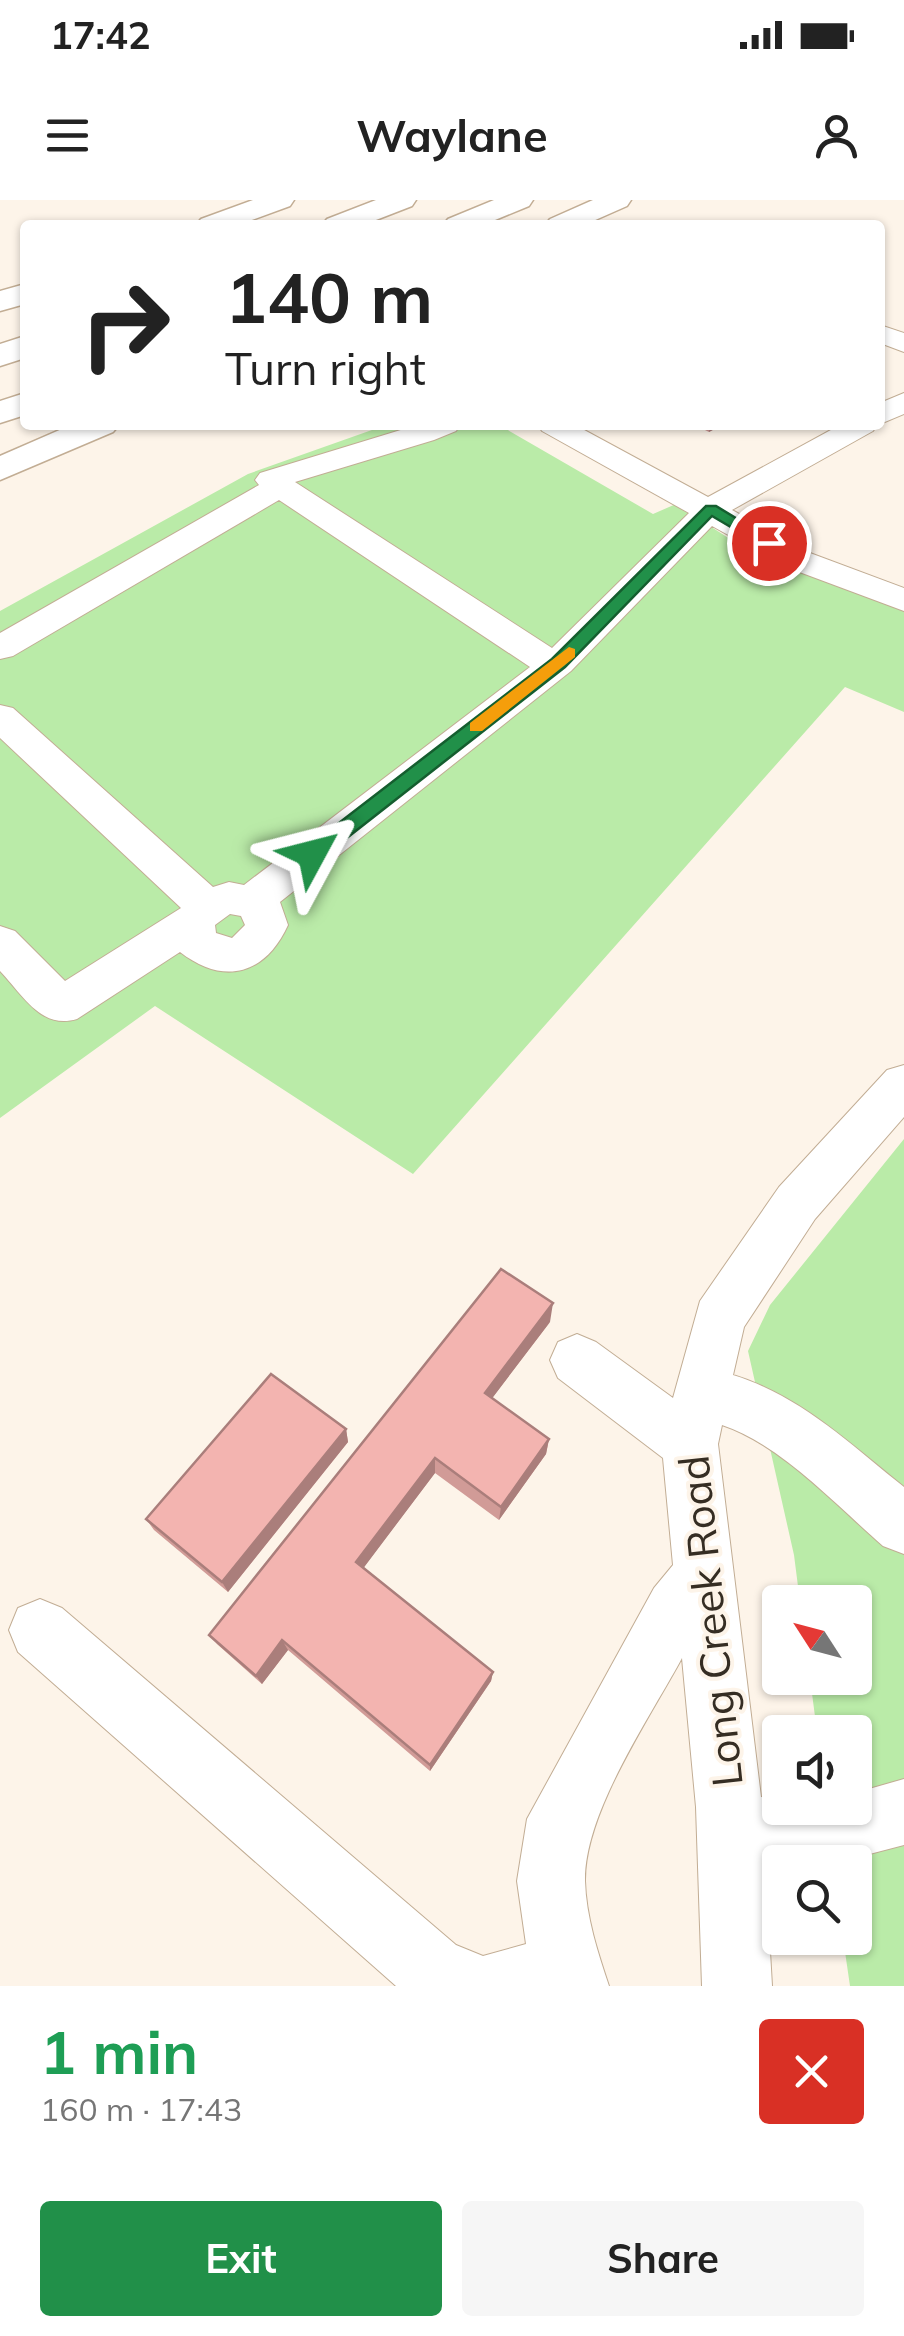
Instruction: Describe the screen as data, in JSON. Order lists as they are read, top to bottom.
{
  "streets": {
    "street": ["Long Creek Road"]
  },
  "north": "top left",
  "page": {
    "status": "17:42",
    "header": "Waylane",
    "turn": ["140 m", "Turn right"],
    "heading": ["1 min", "160 m · 17:43"],
    "buttons": ["Exit", "Share"]
  }
}
